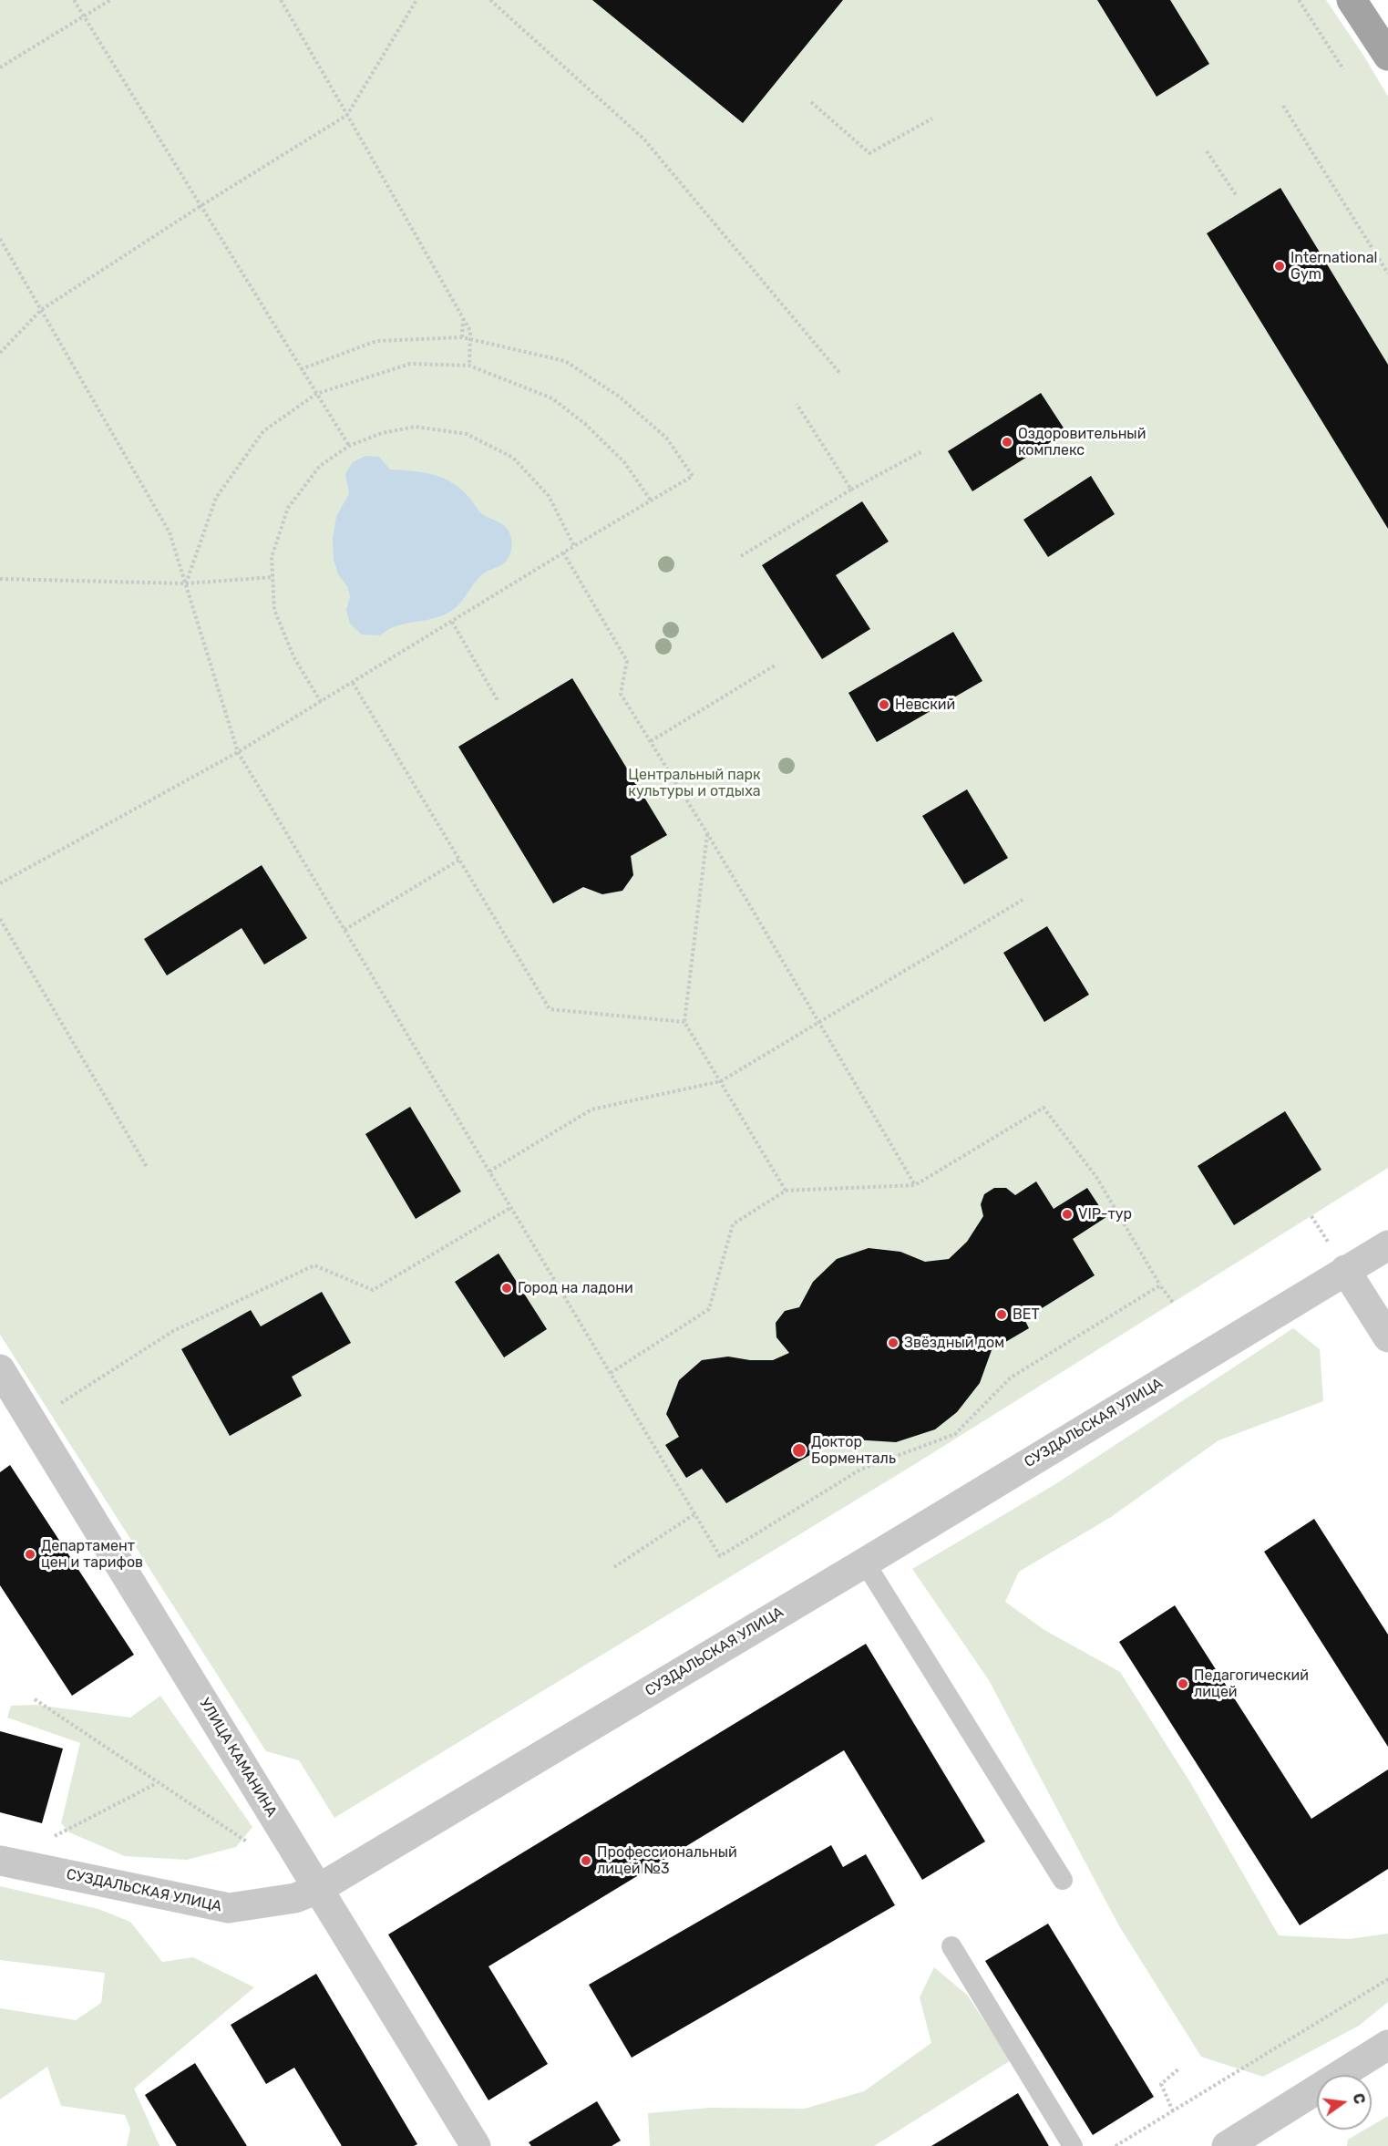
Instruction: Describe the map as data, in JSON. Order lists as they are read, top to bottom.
{
  "streets": {
    "street": ["СУЗДАЛЬСКАЯ УЛИЦА", "УЛИЦА КАМАНИНА"]
  },
  "crossings": [
    ["СУЗДАЛЬСКАЯ УЛИЦА", "УЛИЦА КАМАНИНА"]
  ],
  "parks": ["Центральный парк культуры и отдыха"],
  "places": [
    "International Gym",
    "Оздоровительный комплекс",
    "Невский",
    "VIP-тур",
    "Город на ладони",
    "BET",
    "Звёздный дом",
    "Доктор Борменталь",
    "Департамент цен и тарифов",
    "Педагогический лицей",
    "Профессиональный лицей №3"
  ],
  "north": "right"
}
